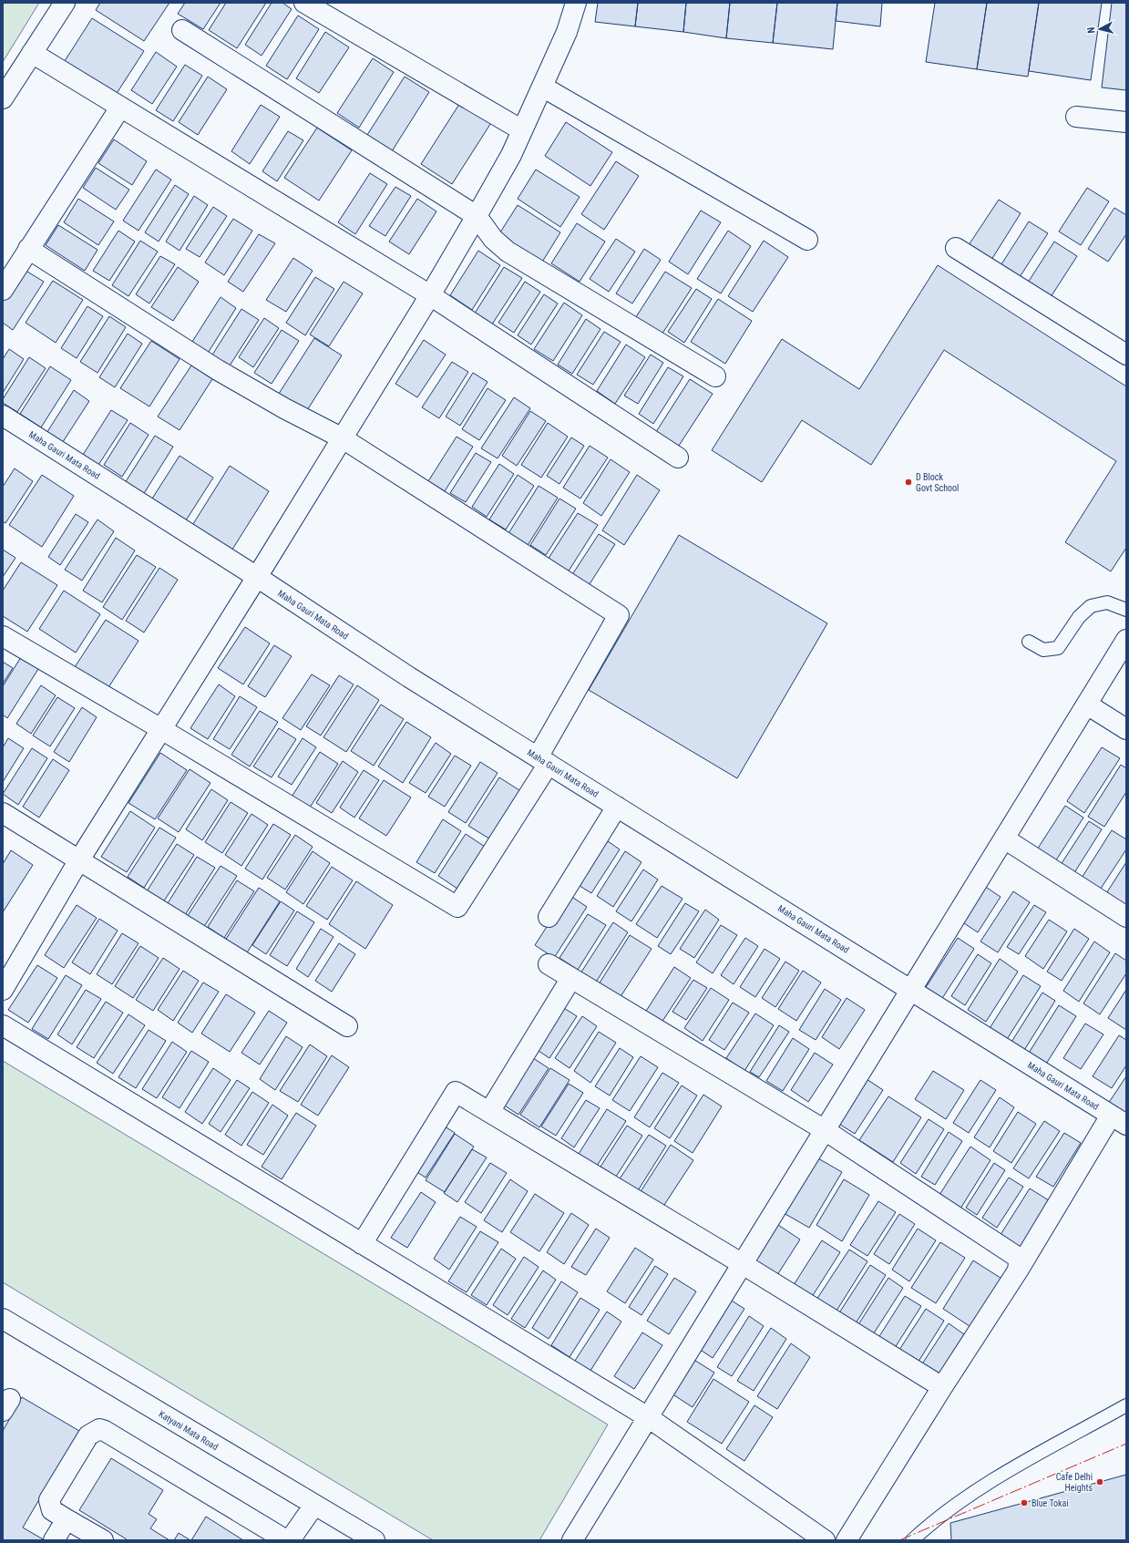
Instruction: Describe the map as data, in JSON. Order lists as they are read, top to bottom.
{
  "streets": {
    "street": ["Maha Gauri Mata Road", "Katyani Mata Road"]
  },
  "places": ["D Block Govt School", "Cafe Delhi Heights", "Blue Tokai"],
  "north": "left"
}
